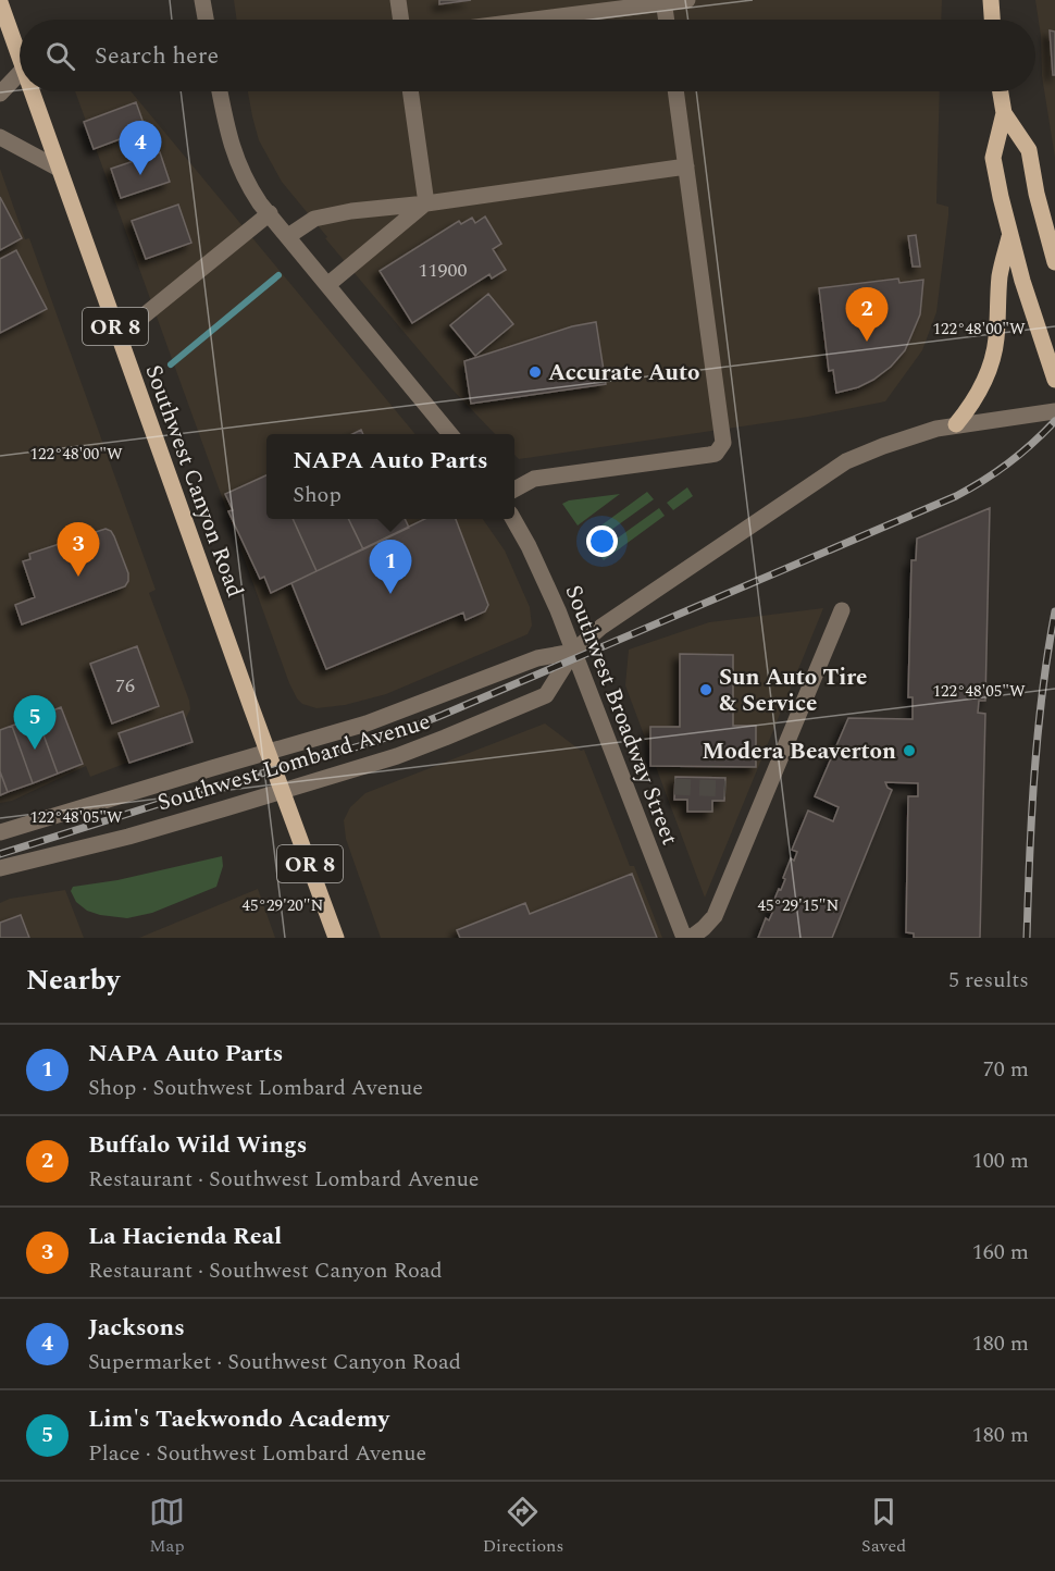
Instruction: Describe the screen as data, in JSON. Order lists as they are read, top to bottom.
{
  "streets": {
    "main road": ["OR 8", "Southwest Canyon Road"],
    "street": ["Southwest Broadway Street", "Southwest Lombard Avenue"]
  },
  "crossings": [
    ["Southwest Canyon Road", "Southwest Lombard Avenue"],
    ["Southwest Broadway Street", "Southwest Lombard Avenue"]
  ],
  "places": ["Accurate Auto", "Sun Auto Tire & Service", "Modera Beaverton"],
  "house_numbers": ["11900", "76"],
  "page": {
    "search": "Search here",
    "pins": [
      "4",
      "2",
      "3",
      "1",
      "5"
    ],
    "popup": ["NAPA Auto Parts", "Shop"],
    "heading": ["Nearby", "5 results"],
    "list": [
      {
        "mark": "1",
        "name": "NAPA Auto Parts",
        "note": "Shop · Southwest Lombard Avenue",
        "value": "70 m"
      },
      {
        "mark": "2",
        "name": "Buffalo Wild Wings",
        "note": "Restaurant · Southwest Lombard Avenue",
        "value": "100 m"
      },
      {
        "mark": "3",
        "name": "La Hacienda Real",
        "note": "Restaurant · Southwest Canyon Road",
        "value": "160 m"
      },
      {
        "mark": "4",
        "name": "Jacksons",
        "note": "Supermarket · Southwest Canyon Road",
        "value": "180 m"
      },
      {
        "mark": "5",
        "name": "Lim's Taekwondo Academy",
        "note": "Place · Southwest Lombard Avenue",
        "value": "180 m"
      }
    ],
    "nav": ["Map", "Directions", "Saved"]
  },
  "coordinates": [
    "122°48'00\"W",
    "122°48'05\"W",
    "45°29'20\"N",
    "45°29'15\"N"
  ]
}
